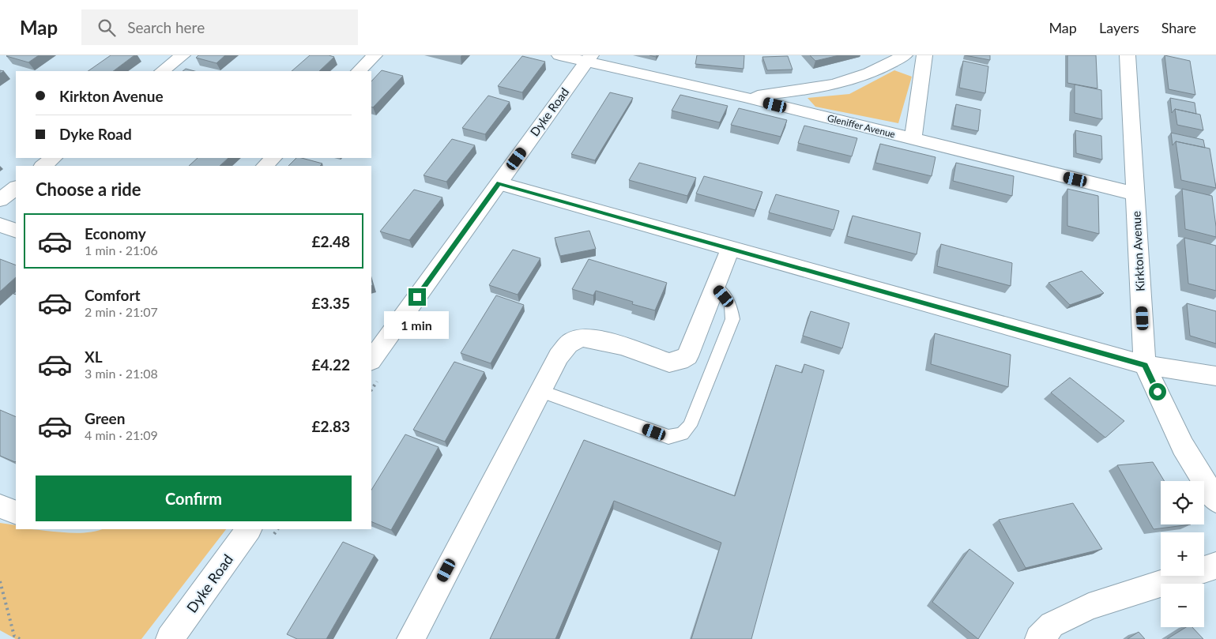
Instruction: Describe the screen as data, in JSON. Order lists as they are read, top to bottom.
{
  "streets": {
    "street": ["Dyke Road", "Gleniffer Avenue", "Kirkton Avenue"]
  },
  "crossings": [
    ["Dyke Road", "Gleniffer Avenue"],
    ["Gleniffer Avenue", "Kirkton Avenue"]
  ],
  "page": {
    "header": "Map",
    "search": "Search here",
    "nav": ["Map", "Layers", "Share"],
    "banner": ["Kirkton Avenue", "Dyke Road"],
    "heading": "Choose a ride",
    "list": [
      {
        "name": "Economy",
        "note": "1 min · 21:06",
        "value": "£2.48"
      },
      {
        "name": "Comfort",
        "note": "2 min · 21:07",
        "value": "£3.35"
      },
      {
        "name": "XL",
        "note": "3 min · 21:08",
        "value": "£4.22"
      },
      {
        "name": "Green",
        "note": "4 min · 21:09",
        "value": "£2.83"
      }
    ],
    "bubble": "1 min",
    "buttons": "Confirm",
    "map_buttons": ["+", "−"]
  }
}
